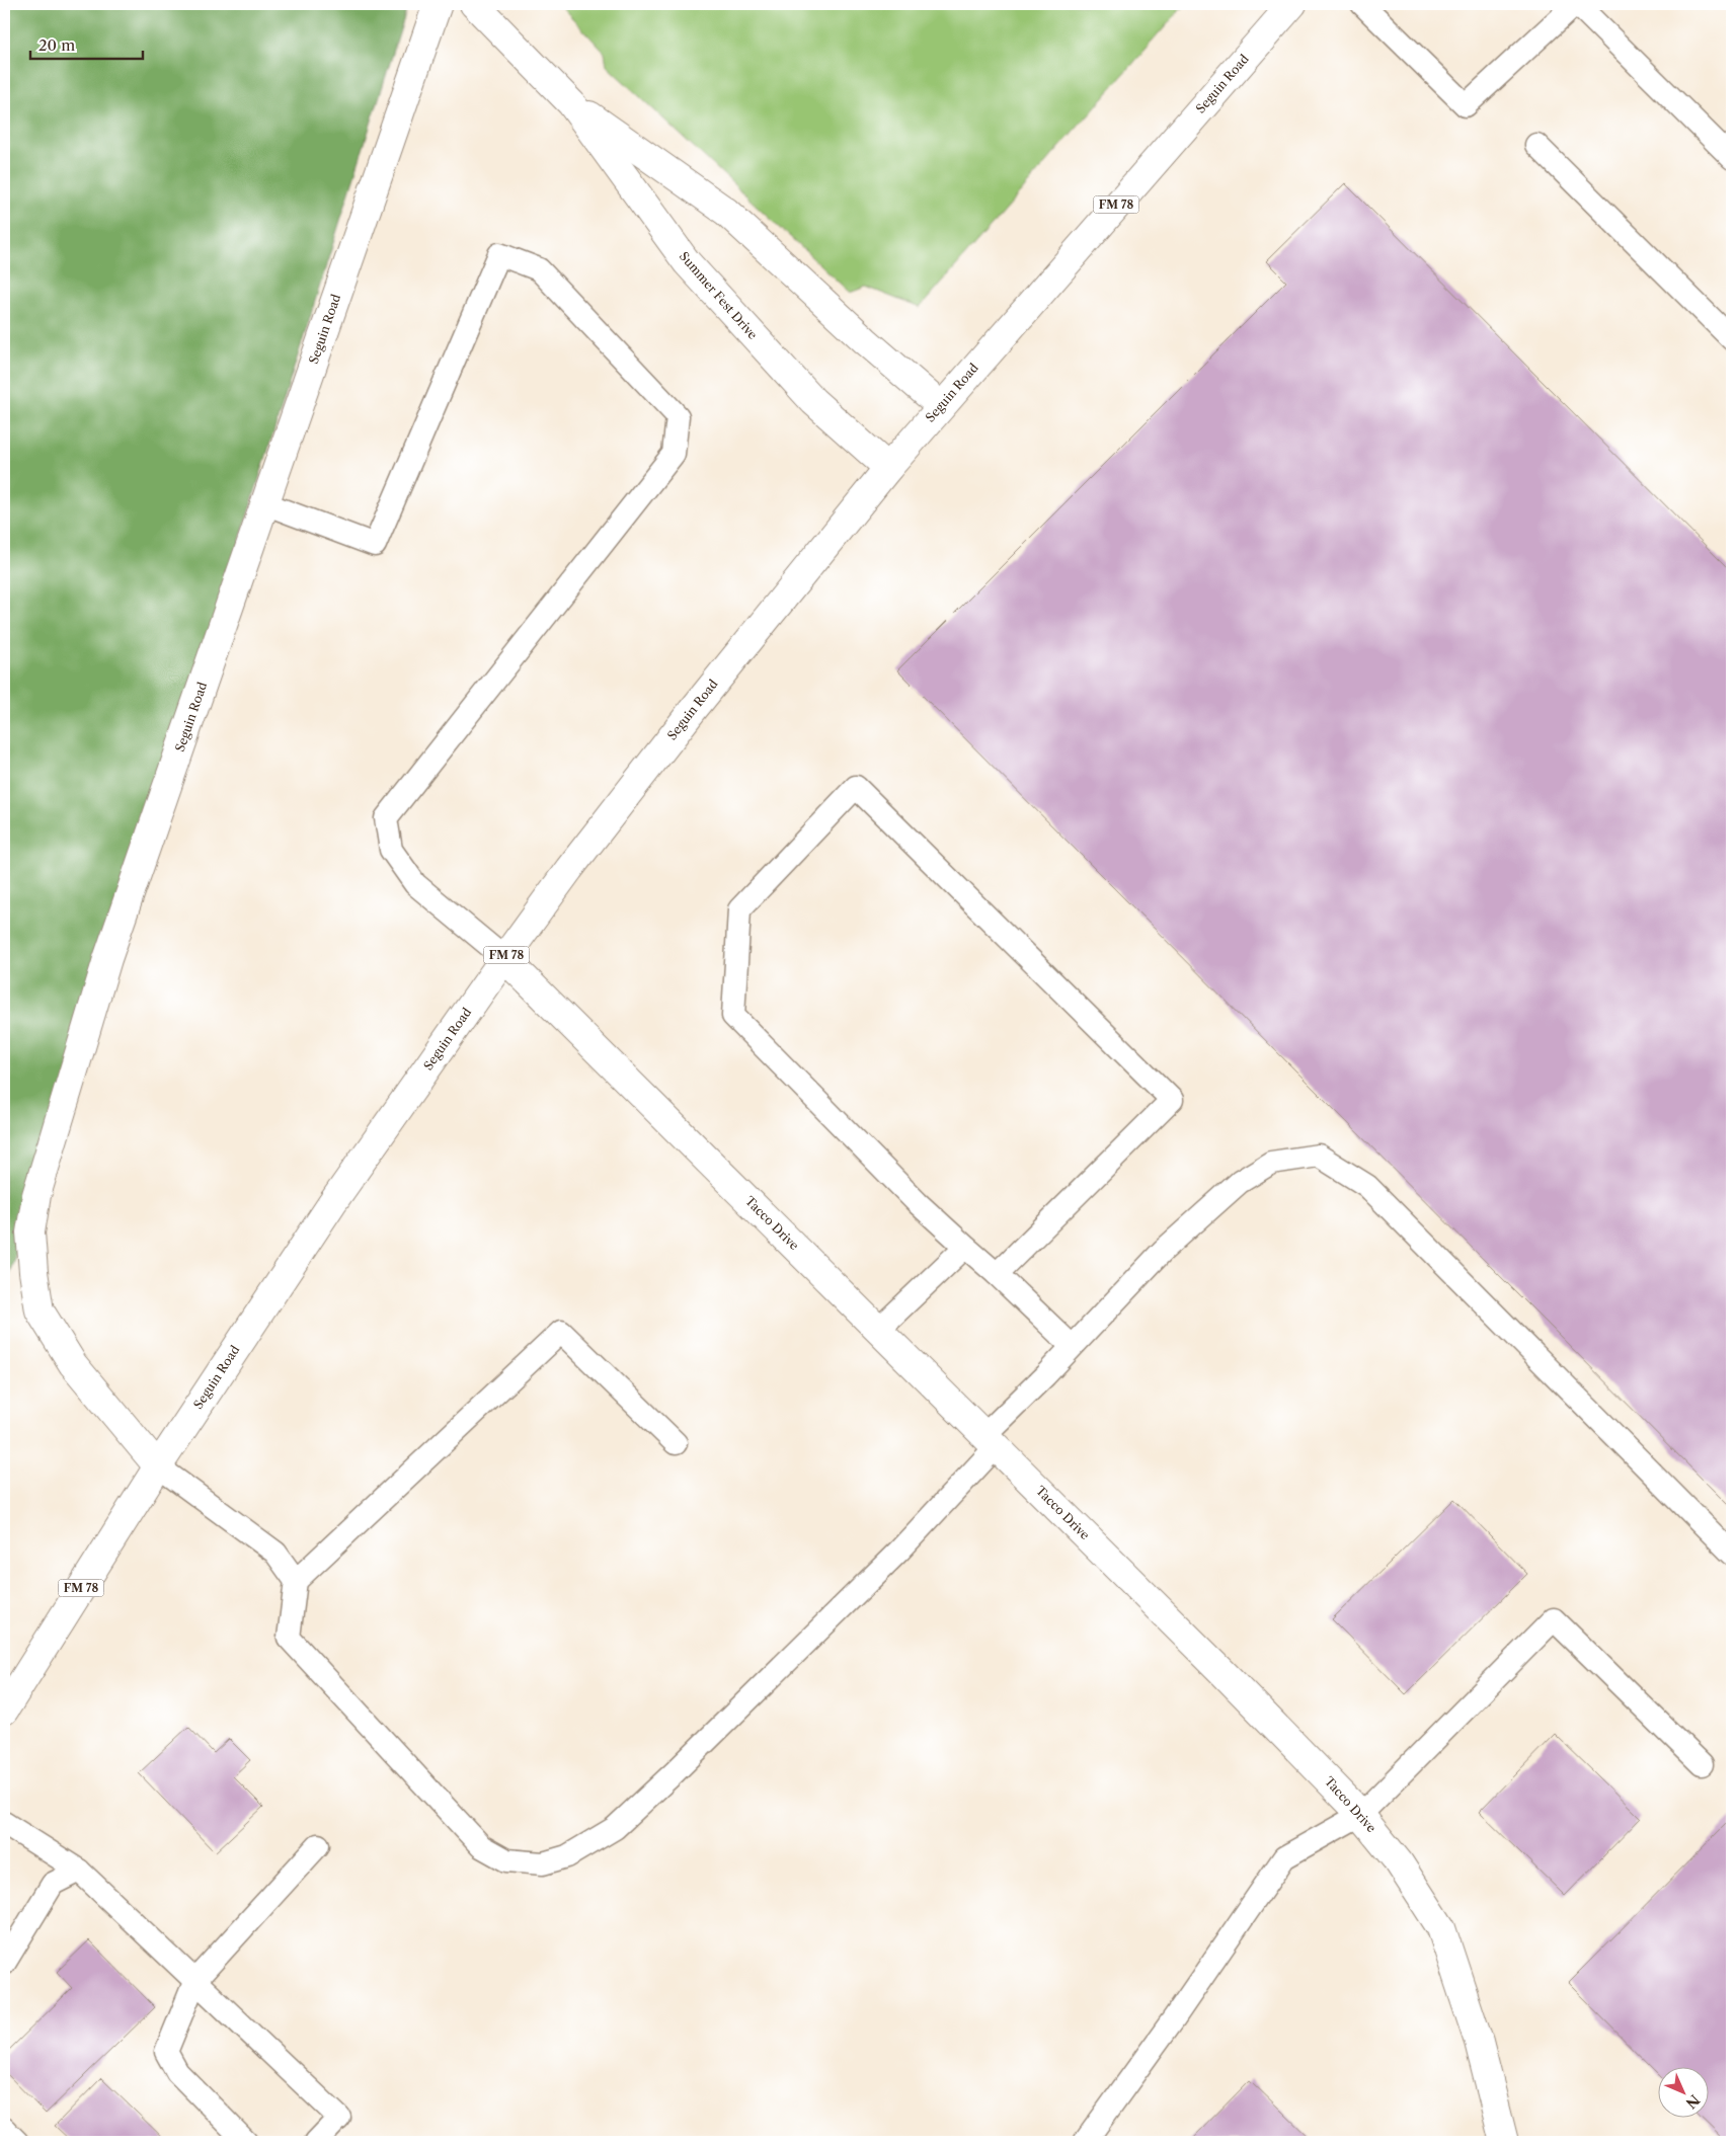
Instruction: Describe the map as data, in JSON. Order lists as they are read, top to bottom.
{
  "streets": {
    "street": [
      "Seguin Road",
      "FM 78",
      "Summer Fest Drive",
      "Tacco Drive"
    ]
  },
  "crossings": [
    ["Seguin Road", "Summer Fest Drive"],
    ["Seguin Road", "Tacco Drive"]
  ],
  "scale_bar": "20 m",
  "north": "bottom right"
}
